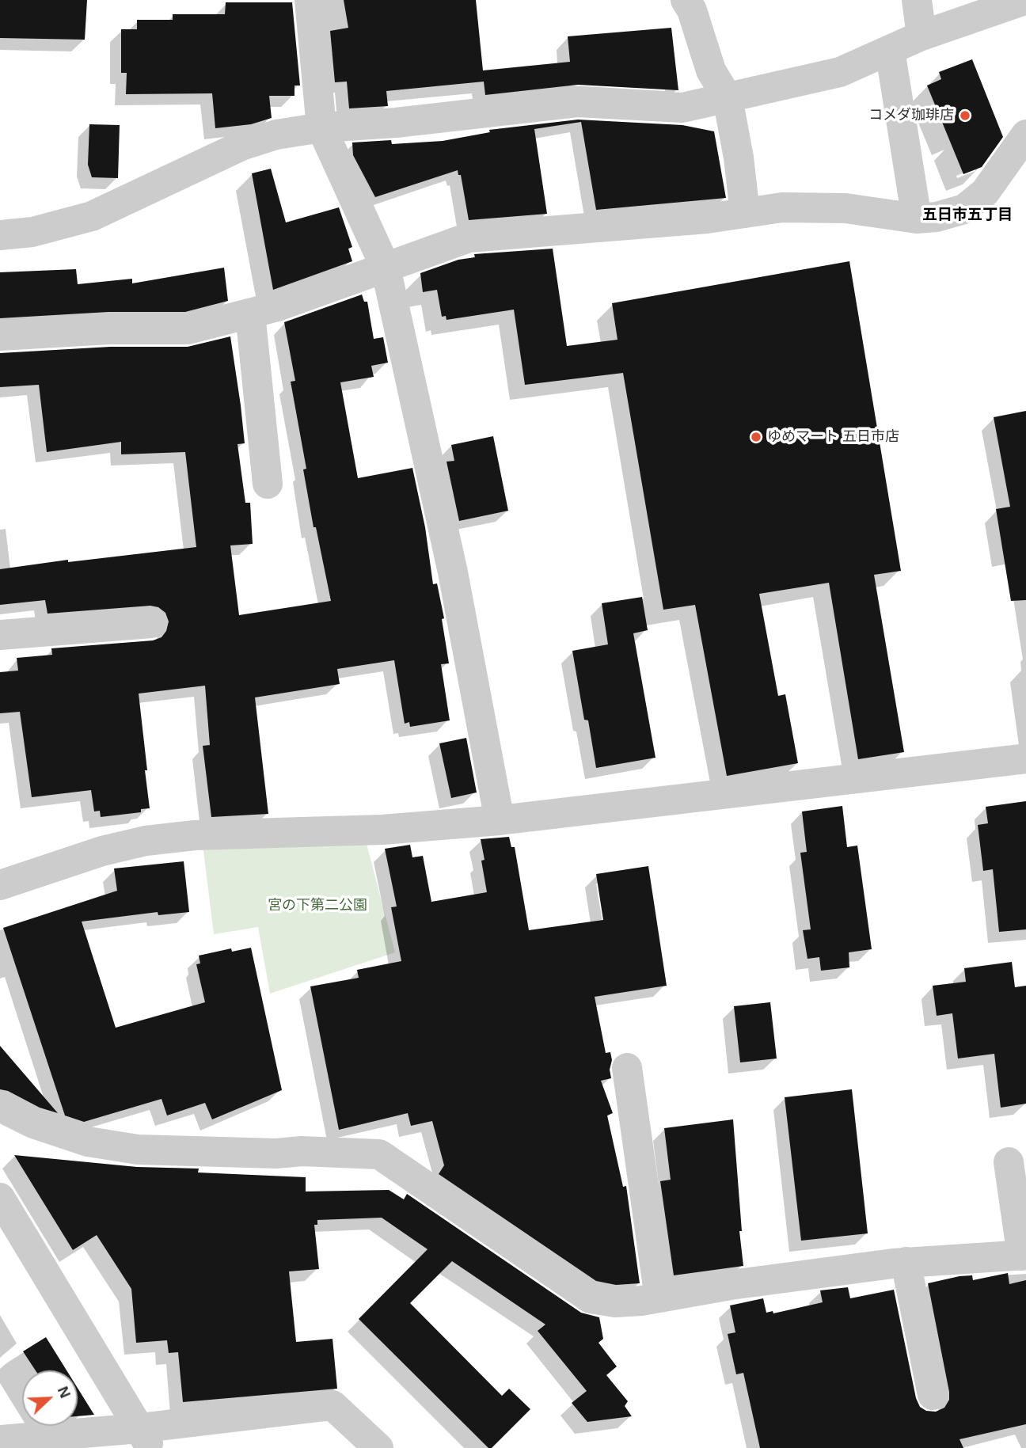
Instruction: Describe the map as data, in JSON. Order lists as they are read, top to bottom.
{
  "districts": ["五日市五丁目"],
  "parks": ["宮の下第二公園"],
  "places": ["コメダ珈琲店", "ゆめマート 五日市店"],
  "north": "top right"
}
